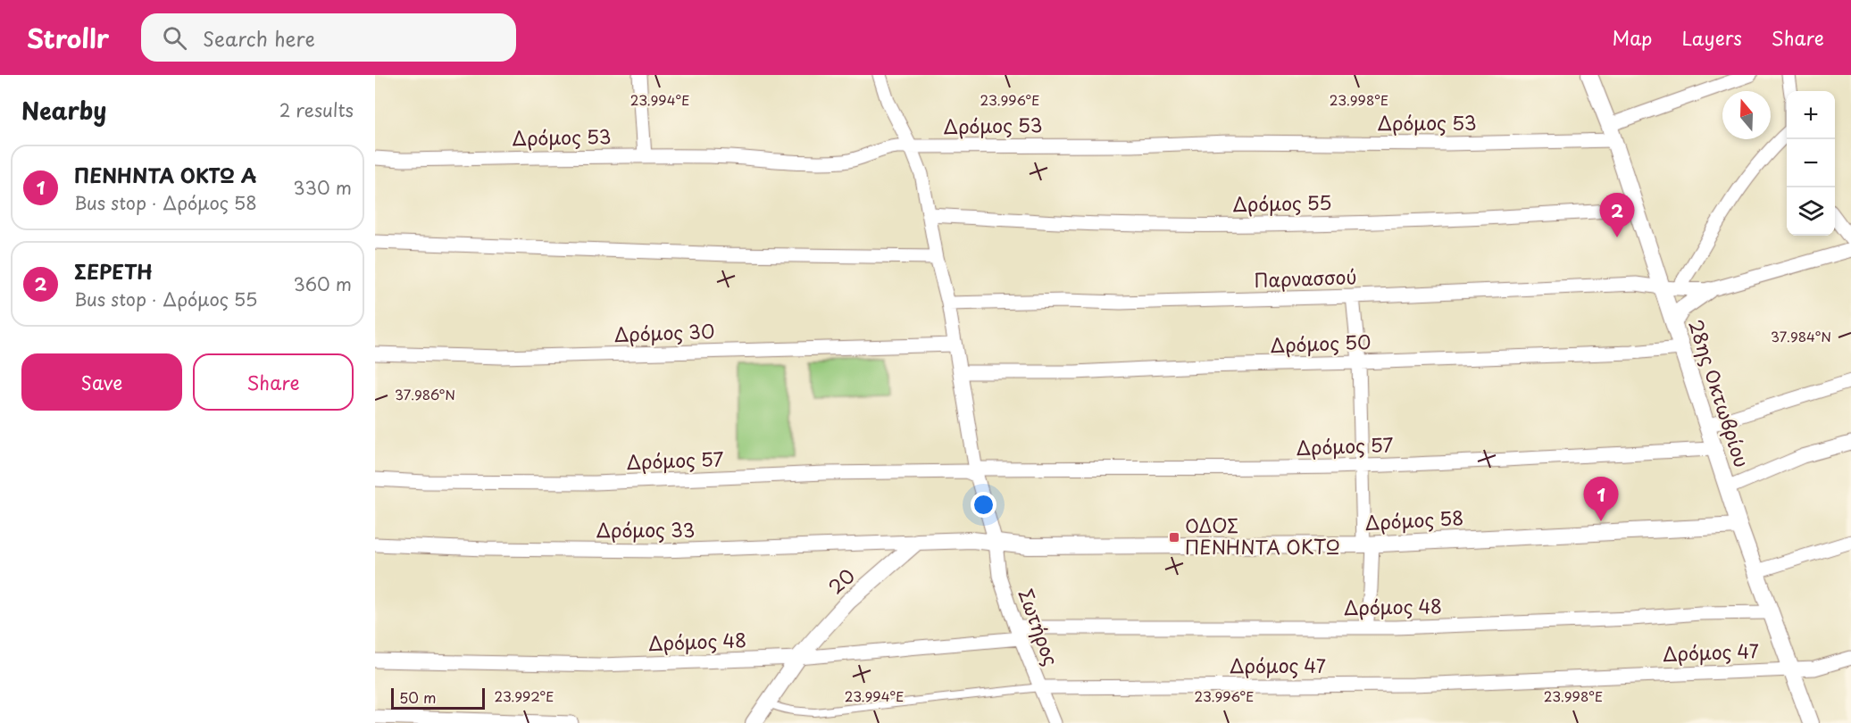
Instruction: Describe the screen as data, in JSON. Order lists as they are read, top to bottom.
{
  "streets": {
    "street": [
      "Δρόμος 53",
      "Δρόμος 55",
      "Παρνασσού",
      "Δρόμος 30",
      "Δρόμος 50",
      "28ης Οκτωβρίου",
      "Δρόμος 57",
      "Δρόμος 58",
      "Δρόμος 33",
      "20",
      "Δρόμος 48",
      "Σωτήρος",
      "Δρόμος 47"
    ]
  },
  "crossings": [
    ["Δρόμος 53", "28ης Οκτωβρίου"],
    ["Δρόμος 53", "Σωτήρος"],
    ["Δρόμος 55", "28ης Οκτωβρίου"],
    ["Δρόμος 55", "Σωτήρος"],
    ["Παρνασσού", "28ης Οκτωβρίου"],
    ["Παρνασσού", "Σωτήρος"],
    ["Δρόμος 30", "Σωτήρος"],
    ["Δρόμος 50", "28ης Οκτωβρίου"],
    ["Δρόμος 50", "Σωτήρος"],
    ["28ης Οκτωβρίου", "Δρόμος 57"],
    ["28ης Οκτωβρίου", "Δρόμος 58"],
    ["28ης Οκτωβρίου", "Δρόμος 48"],
    ["28ης Οκτωβρίου", "Δρόμος 47"],
    ["Δρόμος 57", "Σωτήρος"],
    ["Δρόμος 58", "Δρόμος 33"],
    ["Δρόμος 58", "20"],
    ["Δρόμος 58", "Σωτήρος"],
    ["Δρόμος 33", "20"],
    ["20", "Δρόμος 48"],
    ["20", "Δρόμος 47"],
    ["Δρόμος 48", "Σωτήρος"],
    ["Σωτήρος", "Δρόμος 47"]
  ],
  "places": {
    "transit": ["ΟΔΟΣ ΠΕΝΗΝΤΑ ΟΚΤΩ"]
  },
  "scale_bar": "50 m",
  "north": "top",
  "page": {
    "header": "Strollr",
    "search": "Search here",
    "nav": ["Map", "Layers", "Share"],
    "heading": ["Nearby", "2 results"],
    "map_buttons": ["+", "−"],
    "list": [
      {
        "mark": "1",
        "name": "ΠΕΝΗΝΤΑ ΟΚΤΩ Α",
        "note": "Bus stop · Δρόμος 58",
        "value": "330 m"
      },
      {
        "mark": "2",
        "name": "ΣΕΡΕΤΗ",
        "note": "Bus stop · Δρόμος 55",
        "value": "360 m"
      }
    ],
    "pins": ["2", "1"],
    "buttons": ["Save", "Share"],
    "scale": "50 m"
  },
  "coordinates": [
    "23.994°E",
    "23.996°E",
    "23.998°E",
    "37.984°N",
    "37.986°N",
    "23.992°E"
  ]
}
